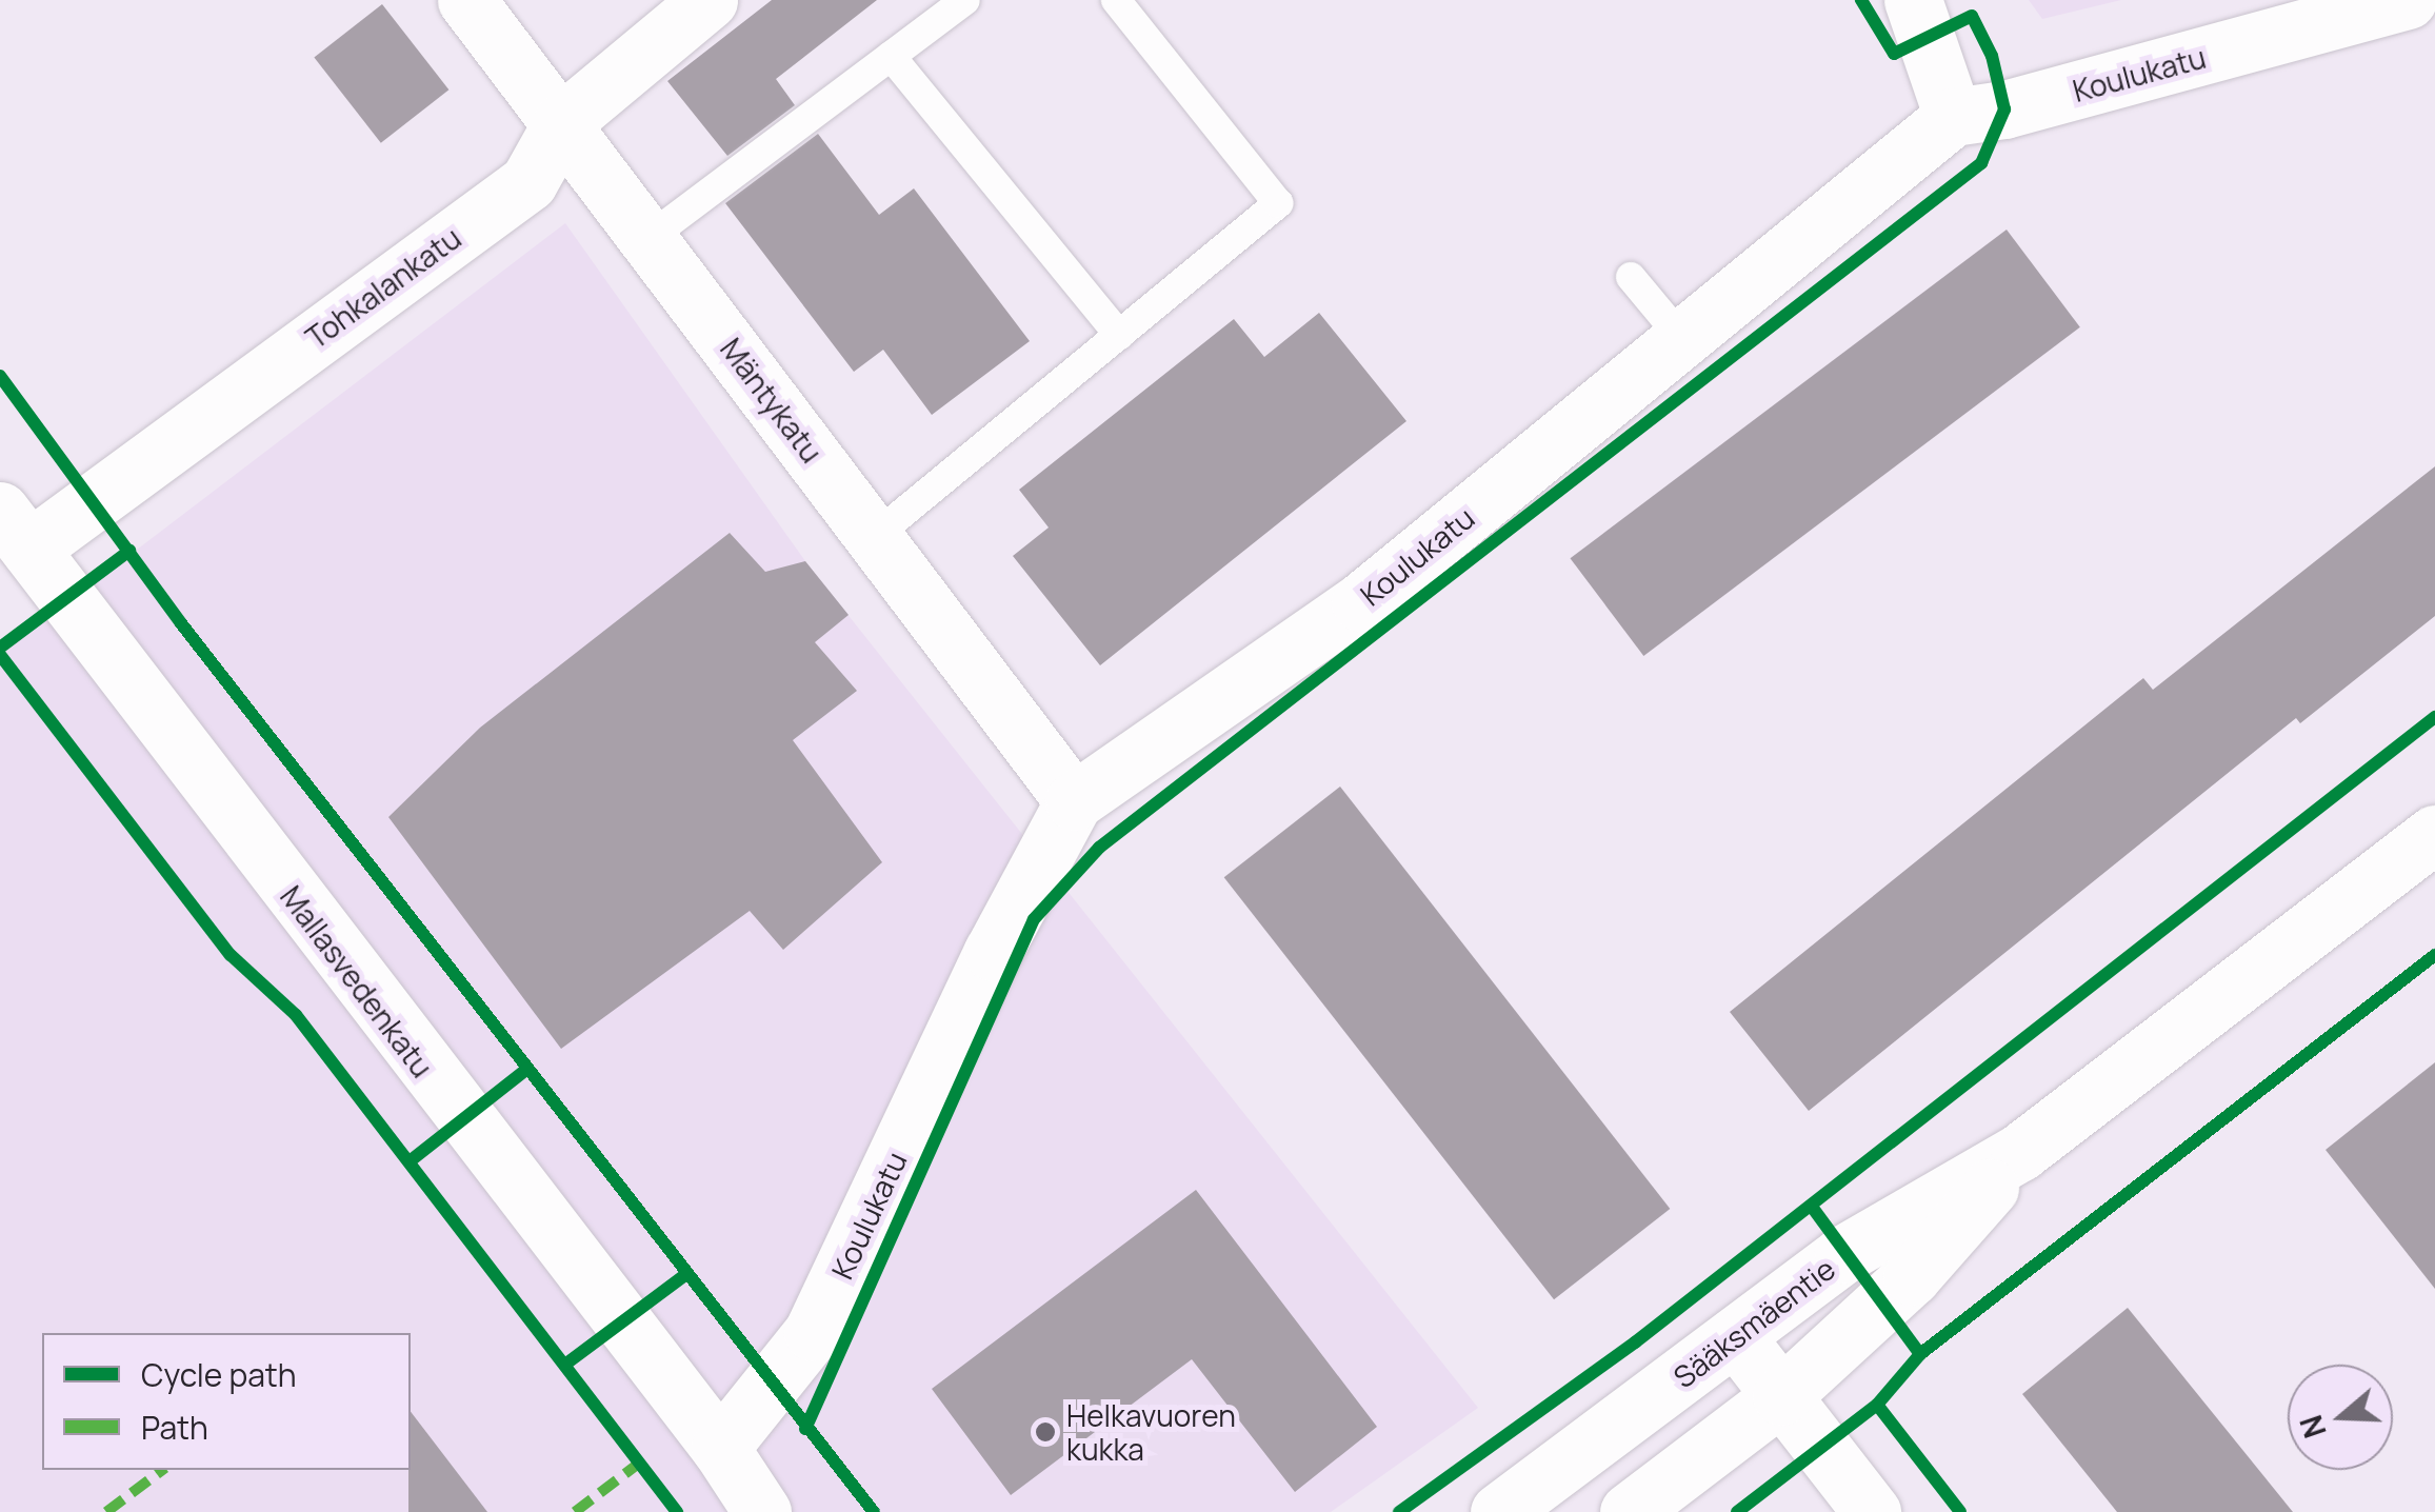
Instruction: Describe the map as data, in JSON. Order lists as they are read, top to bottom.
{
  "streets": {
    "street": [
      "Koulukatu",
      "Tohkalankatu",
      "Mäntykatu",
      "Mallasvedenkatu",
      "Sääksmäentie"
    ]
  },
  "crossings": [
    ["Koulukatu", "Mäntykatu"],
    ["Koulukatu", "Mallasvedenkatu"],
    ["Tohkalankatu", "Mäntykatu"],
    ["Tohkalankatu", "Mallasvedenkatu"]
  ],
  "places": ["Helkavuoren kukka"],
  "legend": ["Cycle path", "Path"],
  "north": "left"
}
